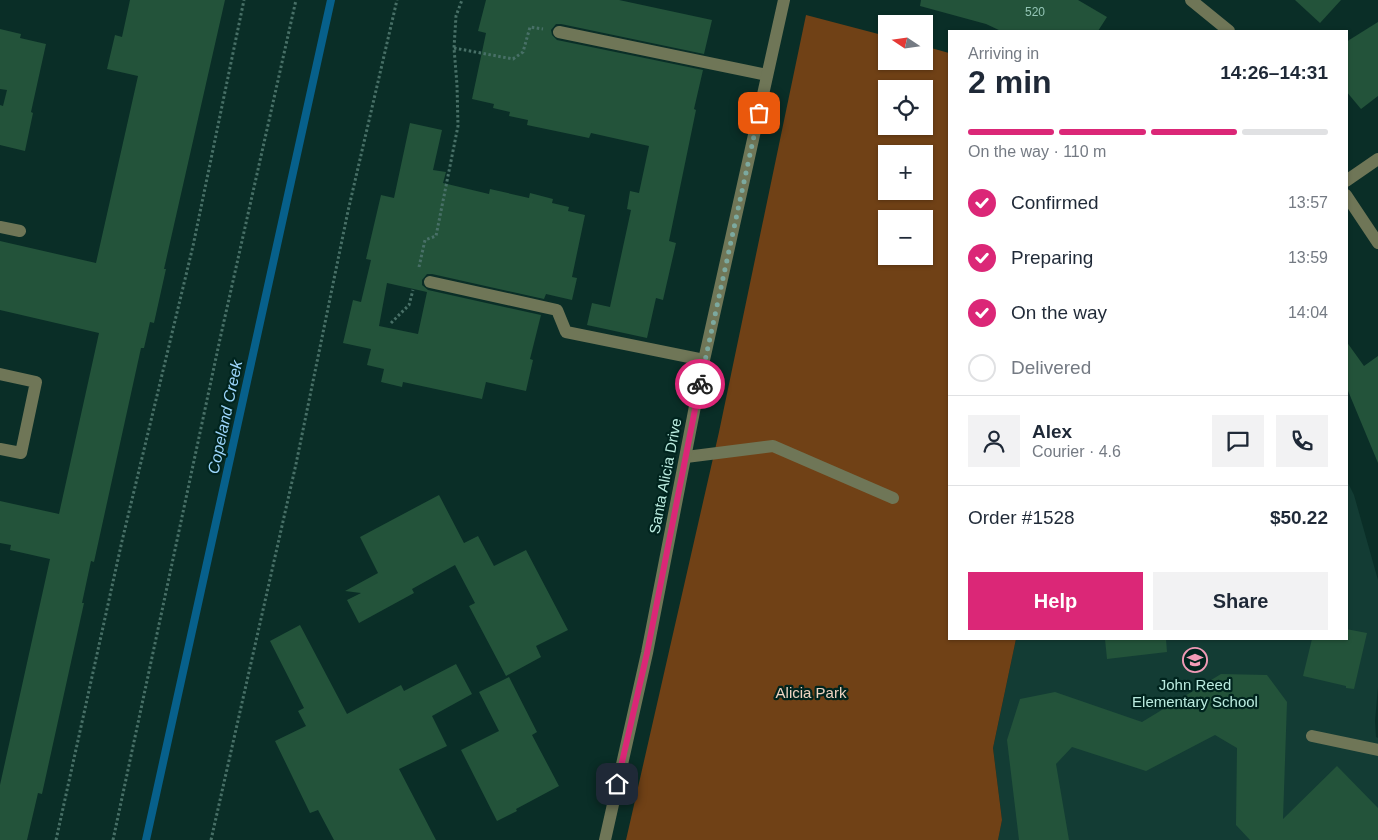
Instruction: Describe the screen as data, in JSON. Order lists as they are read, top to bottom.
{
  "streets": {
    "street": ["Santa Alicia Drive"]
  },
  "water": ["Copeland Creek"],
  "parks": ["Alicia Park"],
  "places": {
    "school or university": ["John Reed Elementary School"]
  },
  "house_numbers": ["520"],
  "north": "left",
  "page": {
    "map_buttons": ["+", "−"],
    "heading": ["2 min", "Arriving in", "14:26–14:31"],
    "panel": [
      "Alex",
      "Courier · 4.6",
      "Order #1528",
      "$50.22"
    ],
    "bar": "On the way · 110 m",
    "list": [
      ["Confirmed", "13:57"],
      ["Preparing", "13:59"],
      ["On the way", "14:04"],
      "Delivered"
    ],
    "buttons": ["Help", "Share"]
  }
}
